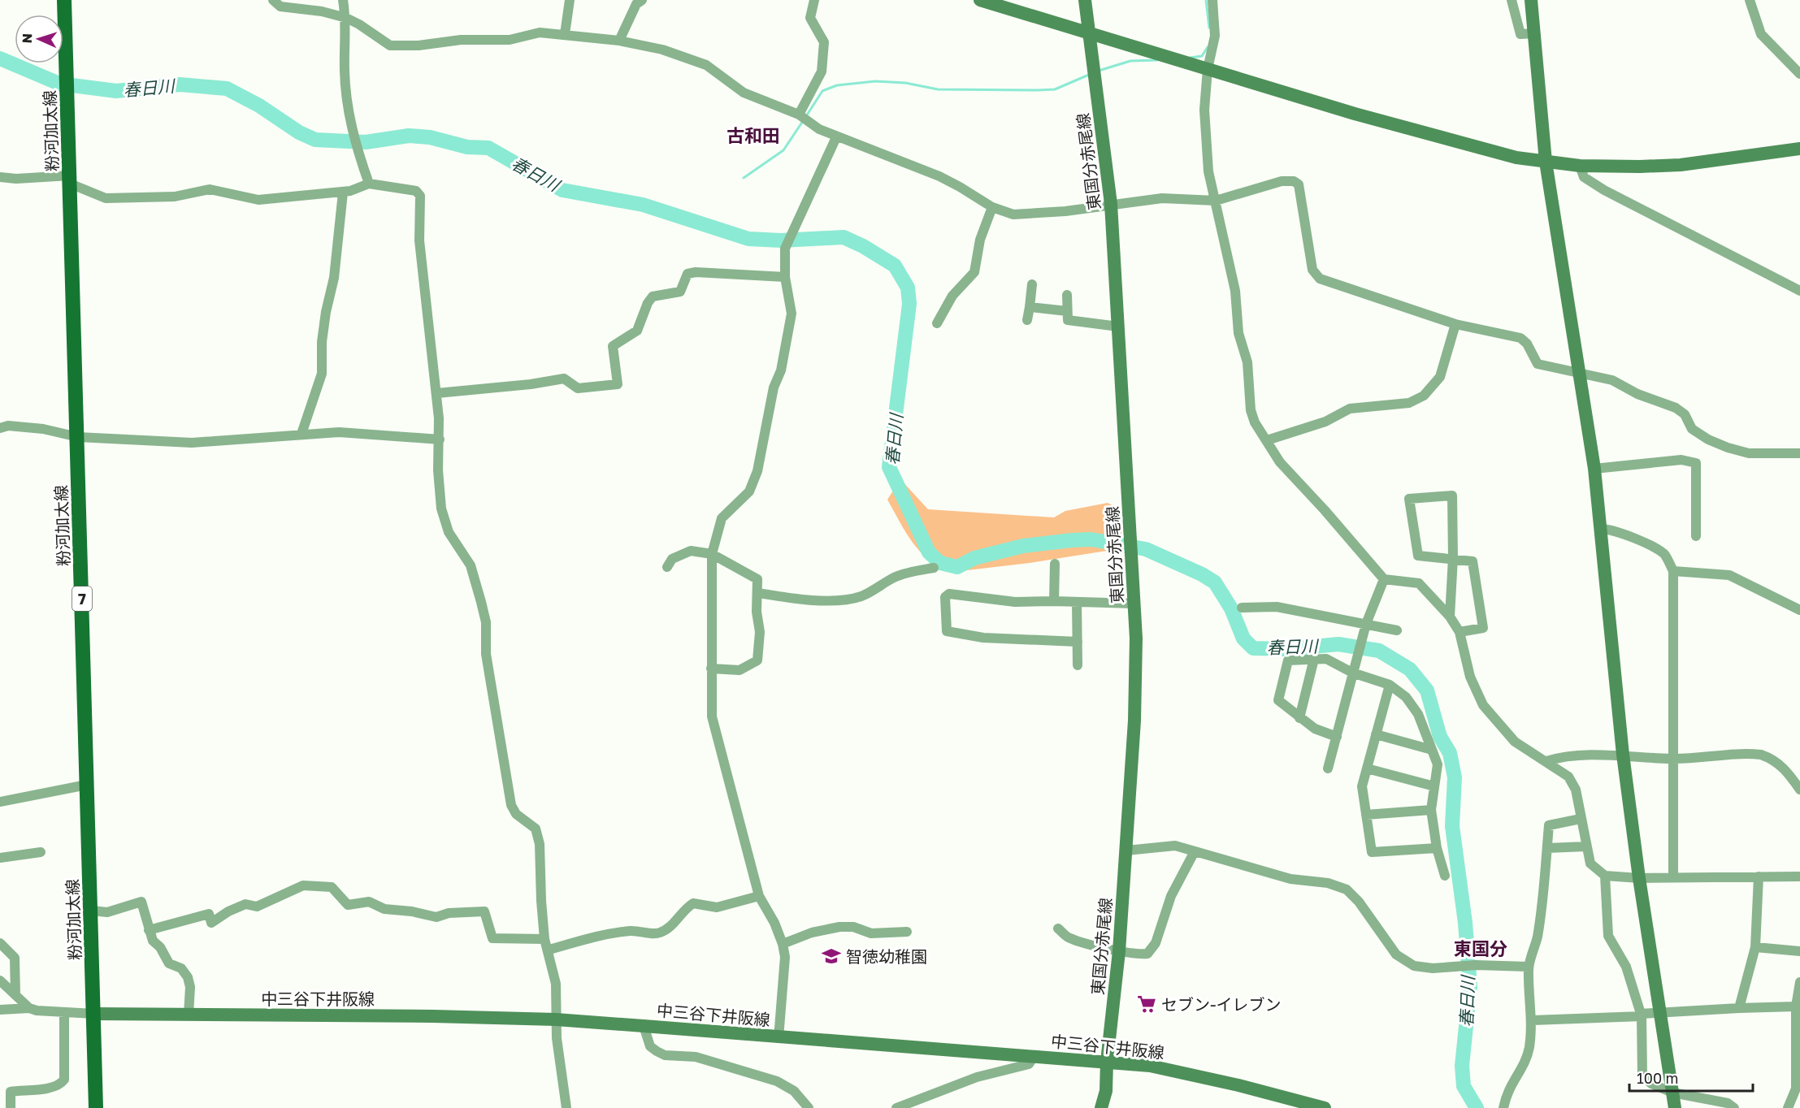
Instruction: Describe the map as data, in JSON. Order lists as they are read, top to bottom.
{
  "streets": {
    "main road": ["粉河加太線", "7"],
    "street": ["東国分赤尾線", "中三谷下井阪線"]
  },
  "crossings": [
    ["粉河加太線", "中三谷下井阪線"],
    ["東国分赤尾線", "中三谷下井阪線"]
  ],
  "districts": ["古和田", "東国分"],
  "water": ["春日川"],
  "places": {
    "school or university": ["智徳幼稚園"],
    "supermarket": ["セブン-イレブン"]
  },
  "scale_bar": "100 m",
  "north": "left"
}
